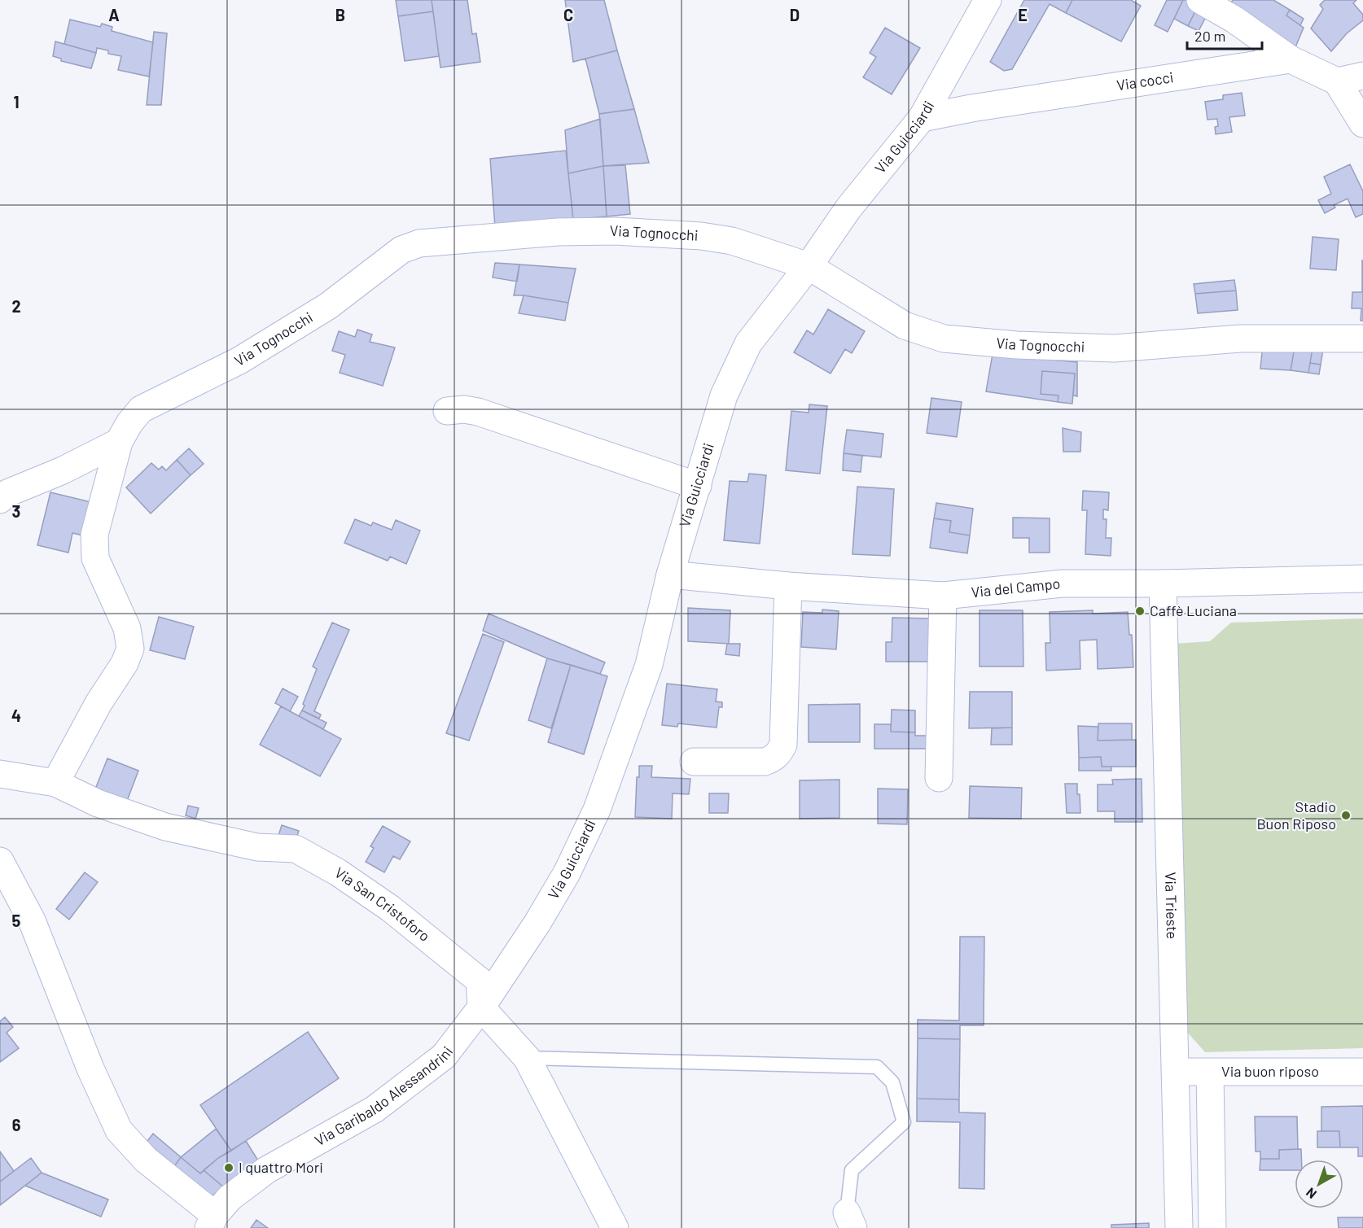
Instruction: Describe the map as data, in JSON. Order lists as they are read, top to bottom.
{
  "streets": {
    "street": [
      "Via cocci",
      "Via Guicciardi",
      "Via Tognocchi",
      "Via del Campo",
      "Via San Cristoforo",
      "Via Trieste",
      "Via buon riposo",
      "Via Garibaldo Alessandrini"
    ]
  },
  "crossings": [
    ["Via cocci", "Via Guicciardi"],
    ["Via Guicciardi", "Via Tognocchi"],
    ["Via Guicciardi", "Via del Campo"],
    ["Via Guicciardi", "Via San Cristoforo"],
    ["Via Guicciardi", "Via Garibaldo Alessandrini"],
    ["Via Tognocchi", "Via San Cristoforo"],
    ["Via del Campo", "Via Trieste"],
    ["Via San Cristoforo", "Via Garibaldo Alessandrini"],
    ["Via Trieste", "Via buon riposo"]
  ],
  "places": ["Caffè Luciana", "Stadio Buon Riposo", "I quattro Mori"],
  "scale_bar": "20 m",
  "north": "bottom left",
  "grid": {
    "columns": [
      "A",
      "B",
      "C",
      "D",
      "E"
    ],
    "rows": [
      "1",
      "2",
      "3",
      "4",
      "5",
      "6"
    ]
  }
}
